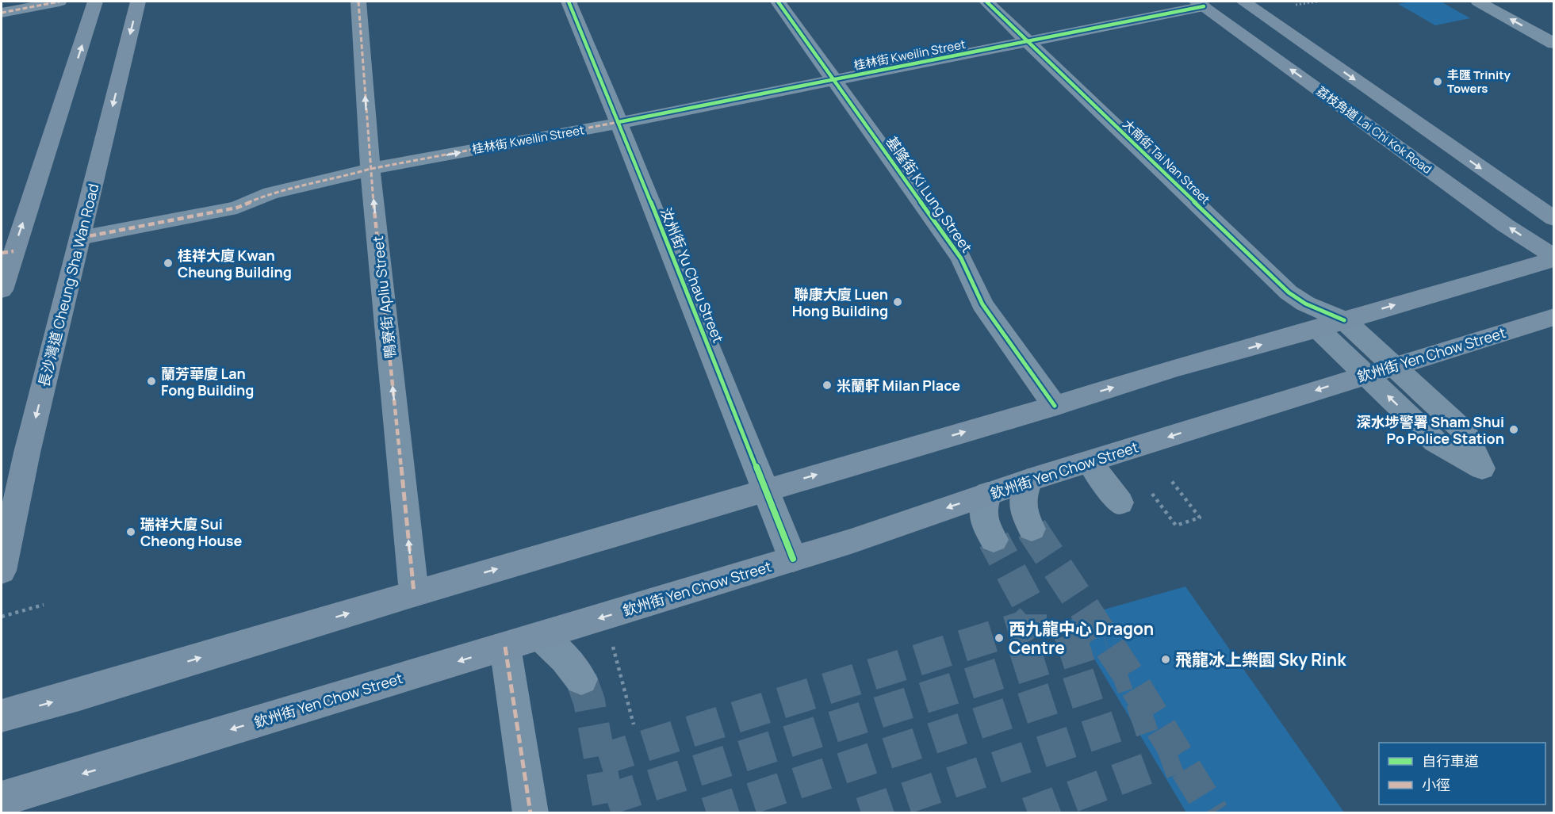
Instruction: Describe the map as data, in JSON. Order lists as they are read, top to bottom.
{
  "streets": {
    "main road": ["荔枝角道 Lai Chi Kok Road", "長沙灣道 Cheung Sha Wan Road", "欽州街 Yen Chow Street"],
    "street": [
      "桂林街 Kweilin Street",
      "大南街 Tai Nan Street",
      "基隆街 Ki Lung Street",
      "汝州街 Yu Chau Street",
      "鴨寮街 Apliu Street"
    ]
  },
  "crossings": [
    ["桂林街 Kweilin Street", "荔枝角道 Lai Chi Kok Road"],
    ["桂林街 Kweilin Street", "大南街 Tai Nan Street"],
    ["桂林街 Kweilin Street", "基隆街 Ki Lung Street"],
    ["桂林街 Kweilin Street", "汝州街 Yu Chau Street"],
    ["桂林街 Kweilin Street", "長沙灣道 Cheung Sha Wan Road"],
    ["桂林街 Kweilin Street", "鴨寮街 Apliu Street"],
    ["大南街 Tai Nan Street", "欽州街 Yen Chow Street"],
    ["汝州街 Yu Chau Street", "欽州街 Yen Chow Street"]
  ],
  "one_way": ["鴨寮街 Apliu Street"],
  "places": [
    "丰匯 Trinity Towers",
    "桂祥大廈 Kwan Cheung Building",
    "聯康大廈 Luen Hong Building",
    "蘭芳華廈 Lan Fong Building",
    "米蘭軒 Milan Place",
    "深水埗警署 Sham Shui Po Police Station",
    "瑞祥大廈 Sui Cheong House",
    "西九龍中心 Dragon Centre",
    "飛龍冰上樂園 Sky Rink"
  ],
  "legend": ["自行車道", "小徑"]
}
